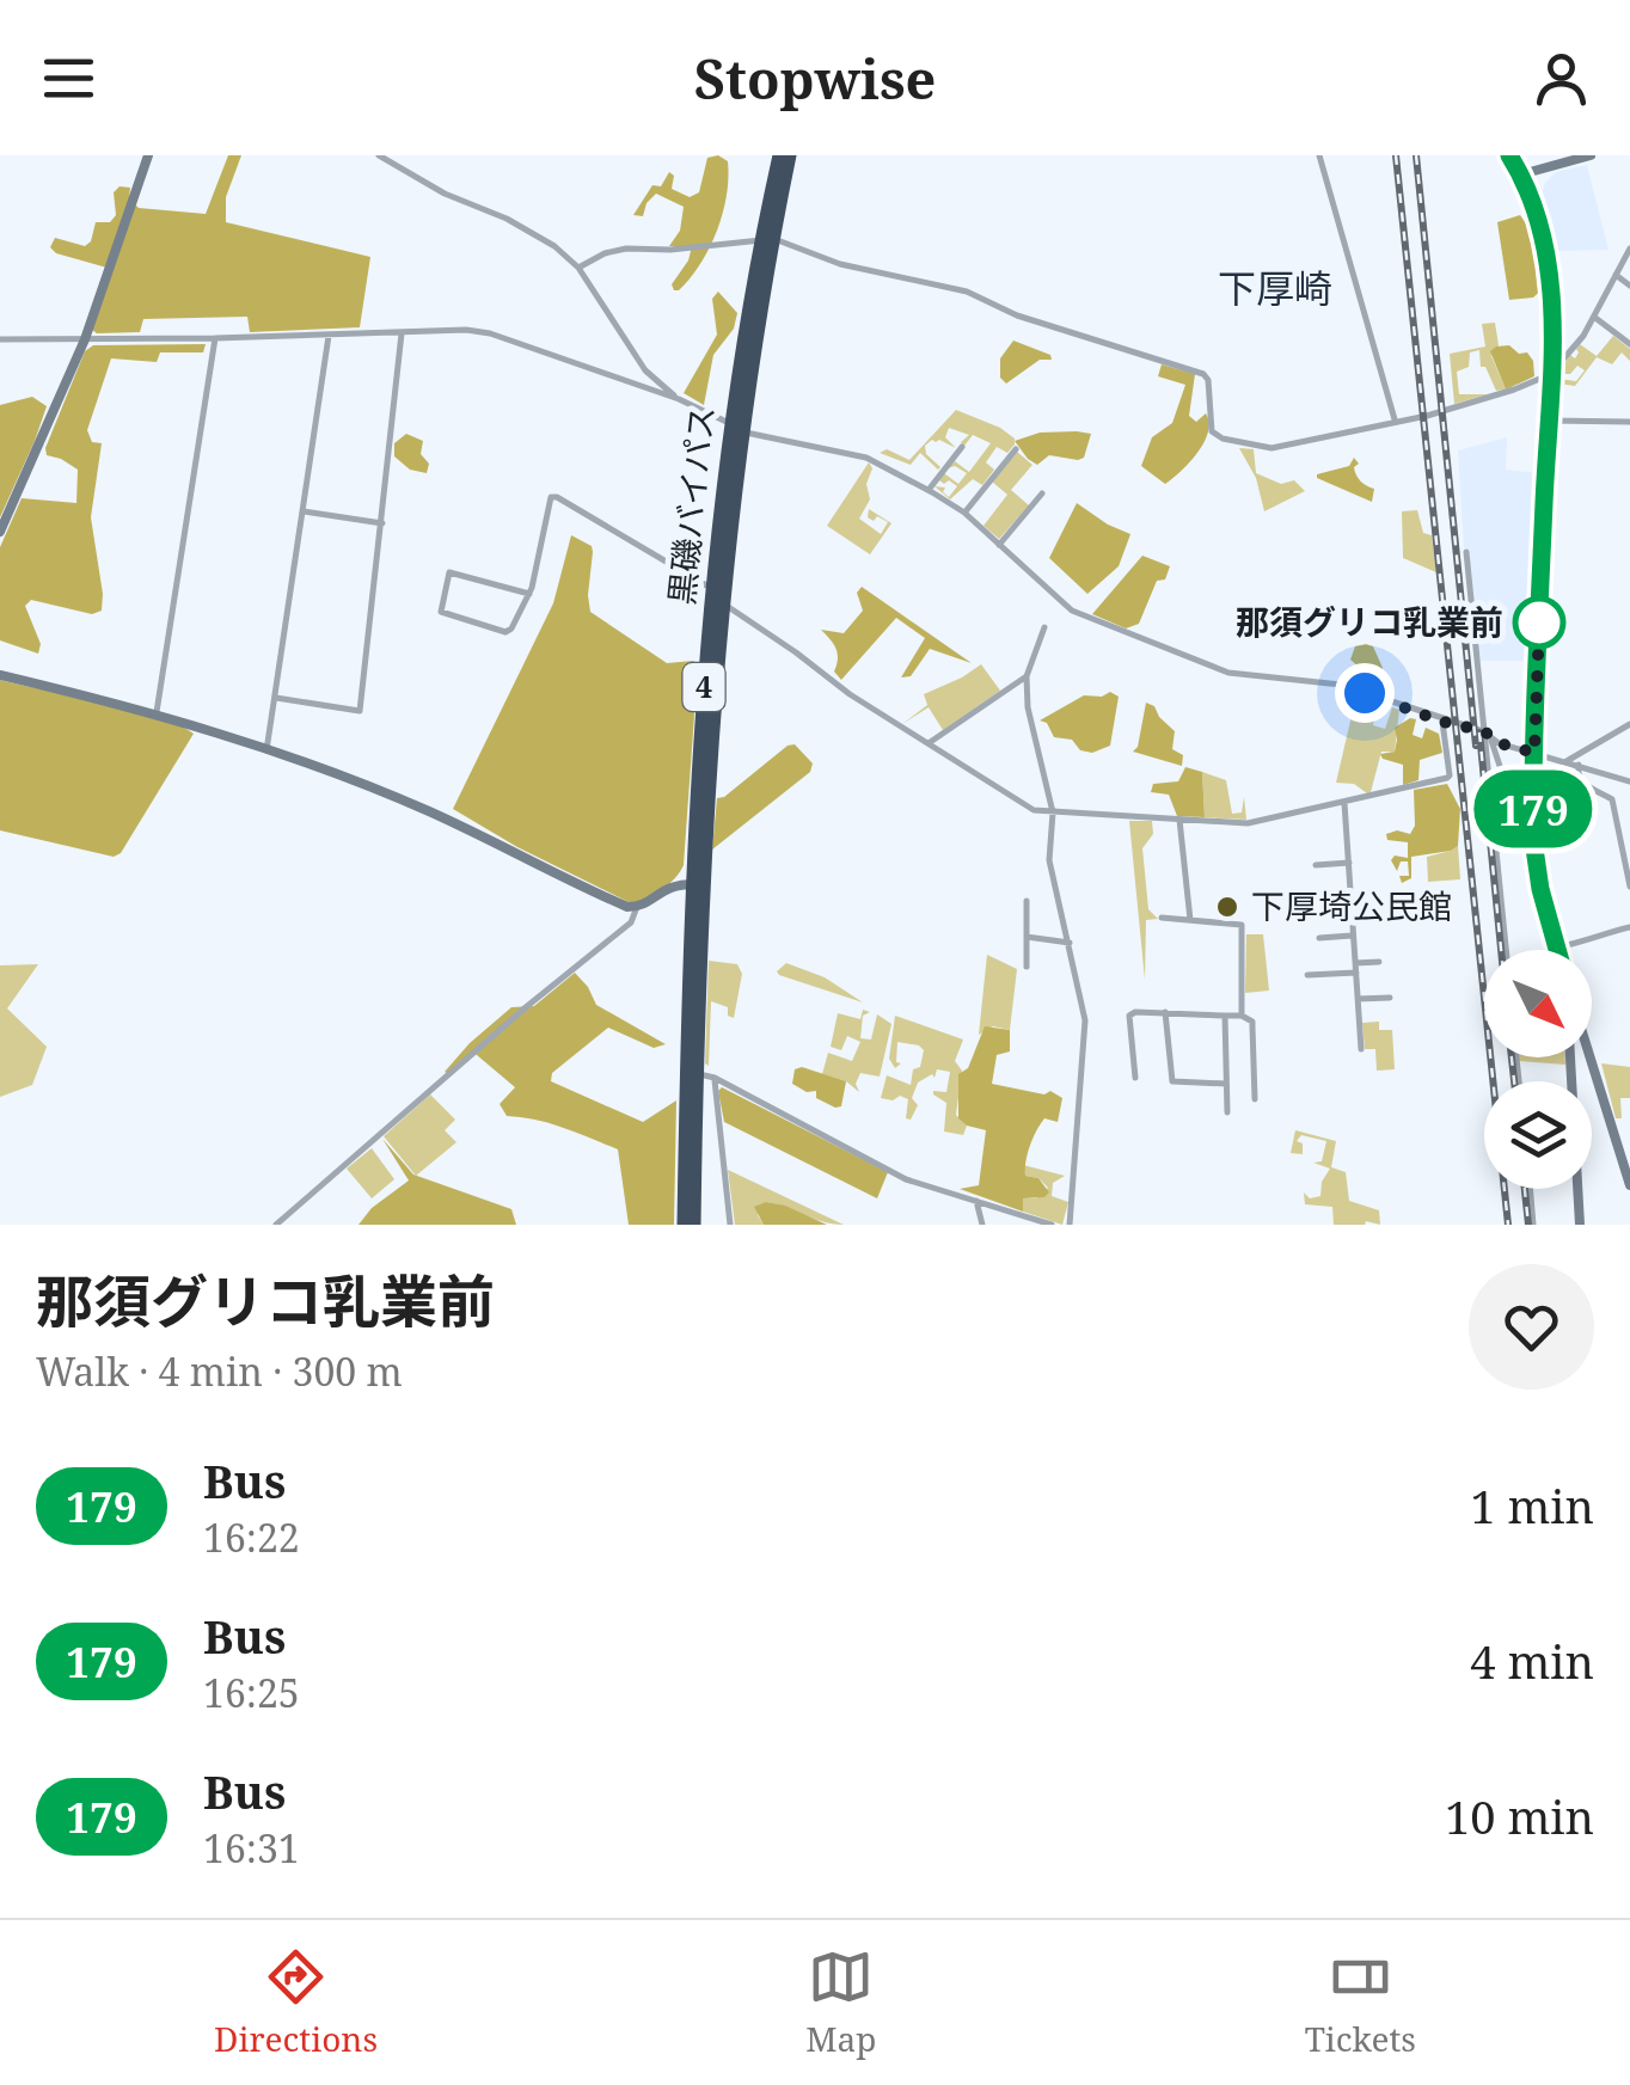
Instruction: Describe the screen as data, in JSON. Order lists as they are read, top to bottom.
{
  "streets": {
    "highway": ["黒磯バイパス", "4"]
  },
  "districts": ["下厚崎"],
  "places": ["那須グリコ乳業前", "下厚埼公民館"],
  "lines": ["bus line 179"],
  "north": "bottom right",
  "page": {
    "header": "Stopwise",
    "on_map": "179",
    "heading": ["那須グリコ乳業前", "Walk · 4 min · 300 m"],
    "list": [
      {
        "mark": "179",
        "name": "Bus",
        "note": "16:22",
        "value": "1 min"
      },
      {
        "mark": "179",
        "name": "Bus",
        "note": "16:25",
        "value": "4 min"
      },
      {
        "mark": "179",
        "name": "Bus",
        "note": "16:31",
        "value": "10 min"
      }
    ],
    "tabs": ["Directions", "Map", "Tickets"]
  }
}
